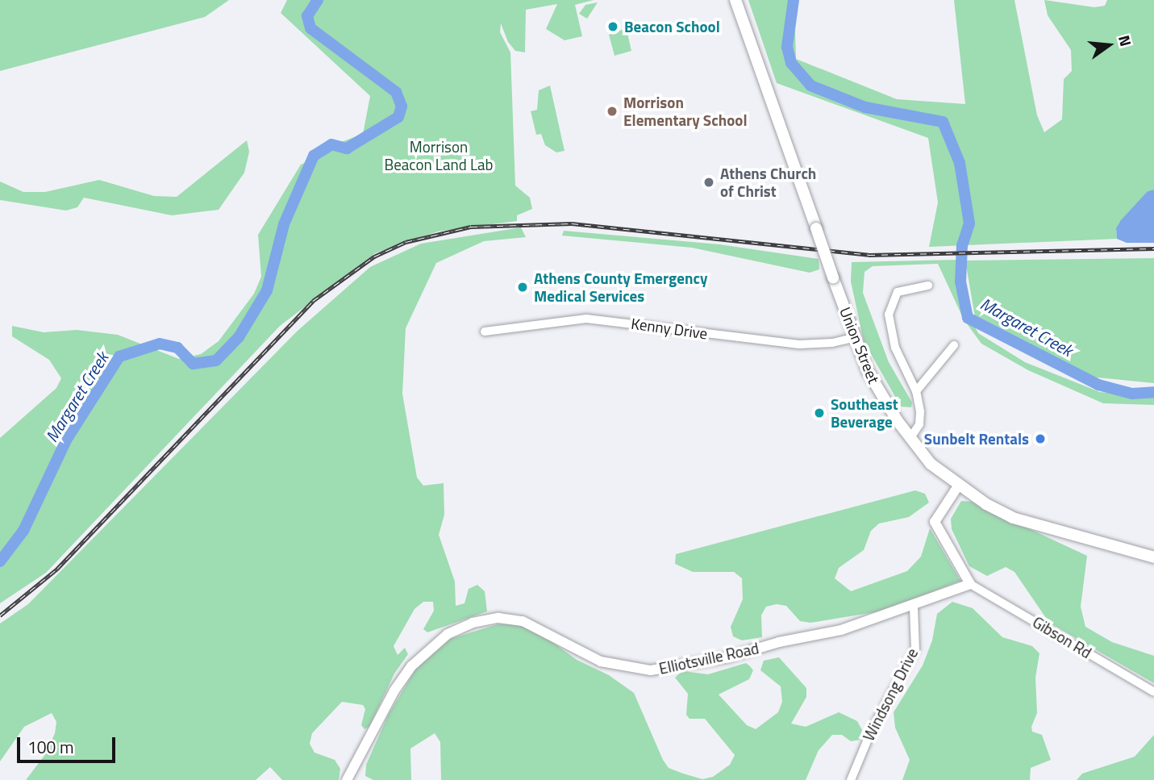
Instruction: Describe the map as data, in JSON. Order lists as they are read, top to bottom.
{
  "streets": {
    "main road": ["Union Street"],
    "street": [
      "Kenny Drive",
      "Gibson Rd",
      "Elliotsville Road",
      "Windsong Drive"
    ]
  },
  "crossings": [
    ["Kenny Drive", "Union Street"],
    ["Gibson Rd", "Elliotsville Road"],
    ["Elliotsville Road", "Windsong Drive"]
  ],
  "water": ["Margaret Creek"],
  "parks": ["Morrison Beacon Land Lab"],
  "places": [
    "Beacon School",
    "Morrison Elementary School",
    "Athens Church of Christ",
    "Athens County Emergency Medical Services",
    "Southeast Beverage",
    "Sunbelt Rentals"
  ],
  "scale_bar": "100 m",
  "north": "right"
}
